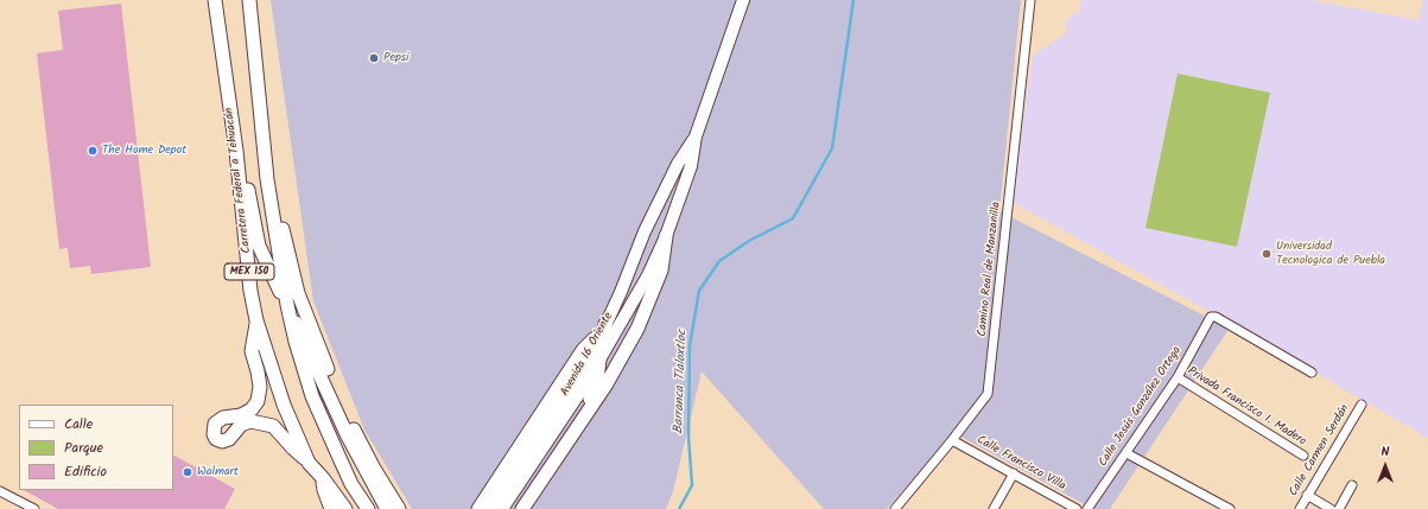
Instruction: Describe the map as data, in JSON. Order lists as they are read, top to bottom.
{
  "streets": {
    "main road": ["Carretera Federal a Tehuacán", "MEX 150", "Avenida 16 Oriente"],
    "street": [
      "Camino Real de Manzanilla",
      "Calle Jesús González Ortega",
      "Privada Francisco I. Madero",
      "Calle Carmen Serdán",
      "Calle Francisco Villa"
    ]
  },
  "crossings": [
    ["Camino Real de Manzanilla", "Calle Francisco Villa"],
    ["Calle Jesús González Ortega", "Privada Francisco I. Madero"]
  ],
  "water": ["Barranca Tlaloxtloc"],
  "places": [
    "Pepsi",
    "The Home Depot",
    "Universidad Tecnologica de Puebla",
    "Walmart"
  ],
  "legend": ["Calle", "Parque", "Edificio"],
  "north": "top"
}
